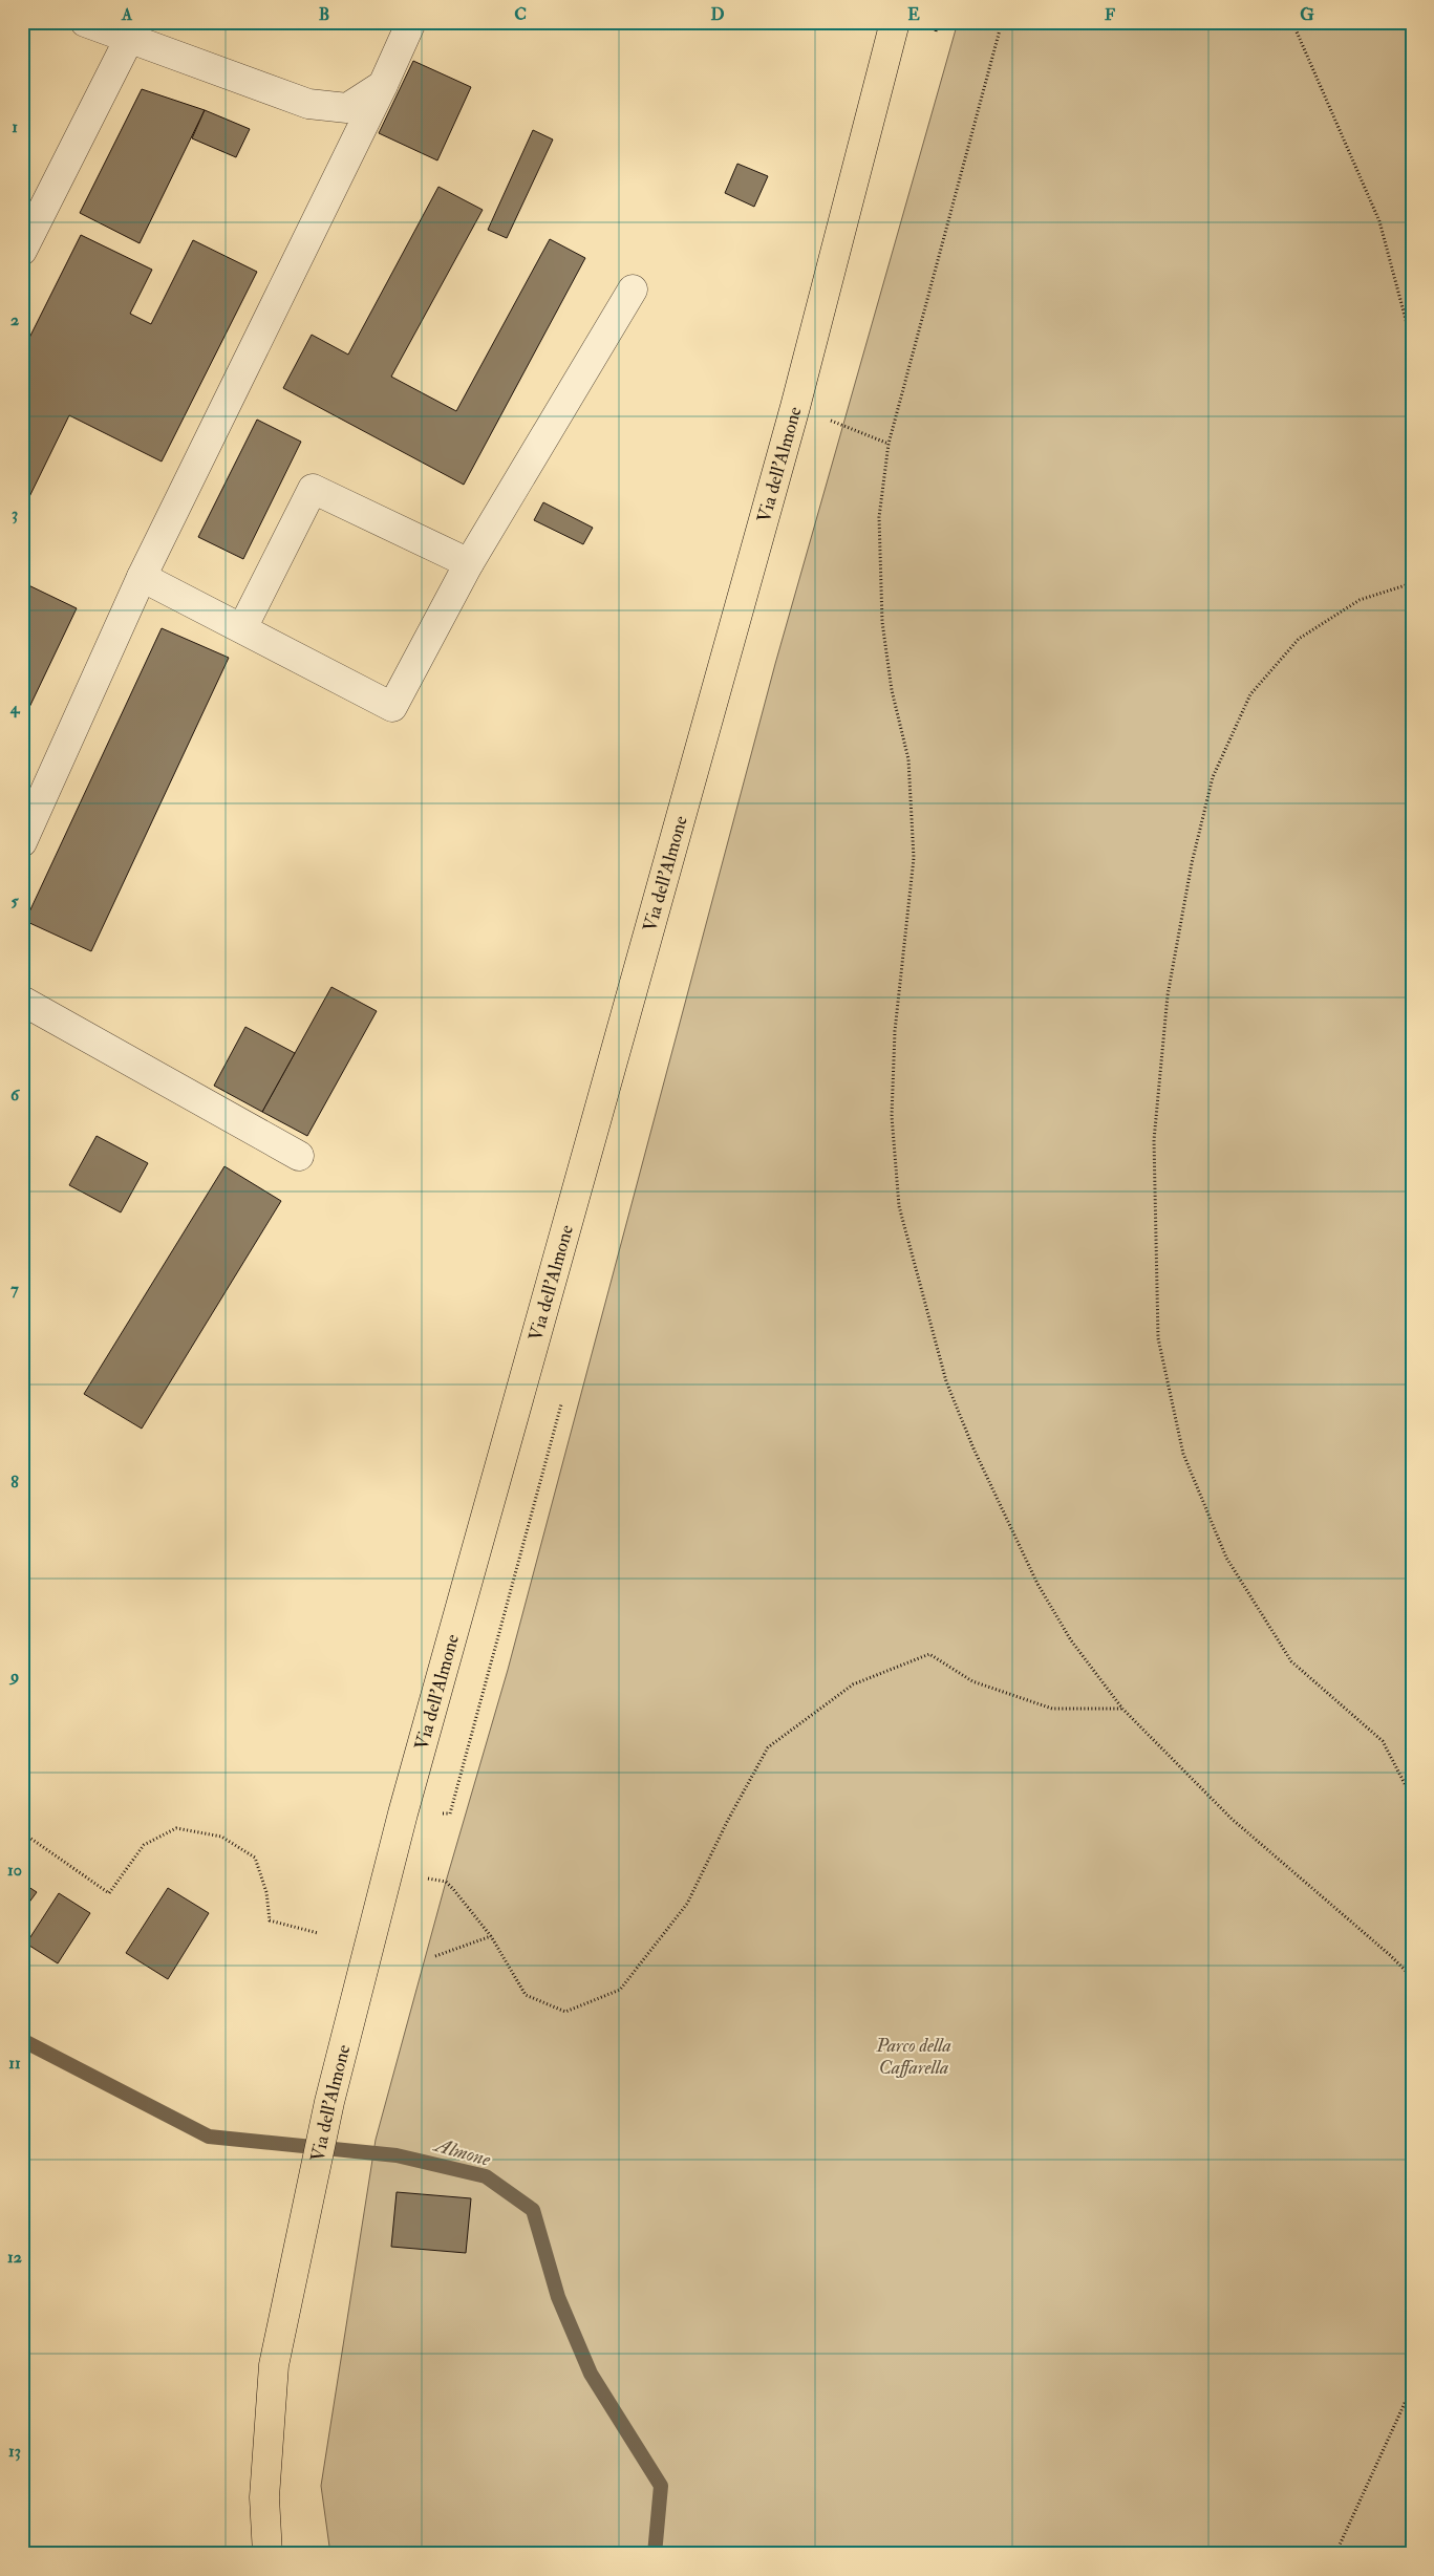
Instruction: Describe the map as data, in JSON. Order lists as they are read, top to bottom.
{
  "streets": {
    "main road": ["Via dell'Almone"]
  },
  "water": ["Almone"],
  "parks": ["Parco della Caffarella"],
  "grid": {
    "columns": [
      "A",
      "B",
      "C",
      "D",
      "E",
      "F",
      "G"
    ],
    "rows": [
      "1",
      "2",
      "3",
      "4",
      "5",
      "6",
      "7",
      "8",
      "9",
      "10",
      "11",
      "12",
      "13"
    ]
  }
}
